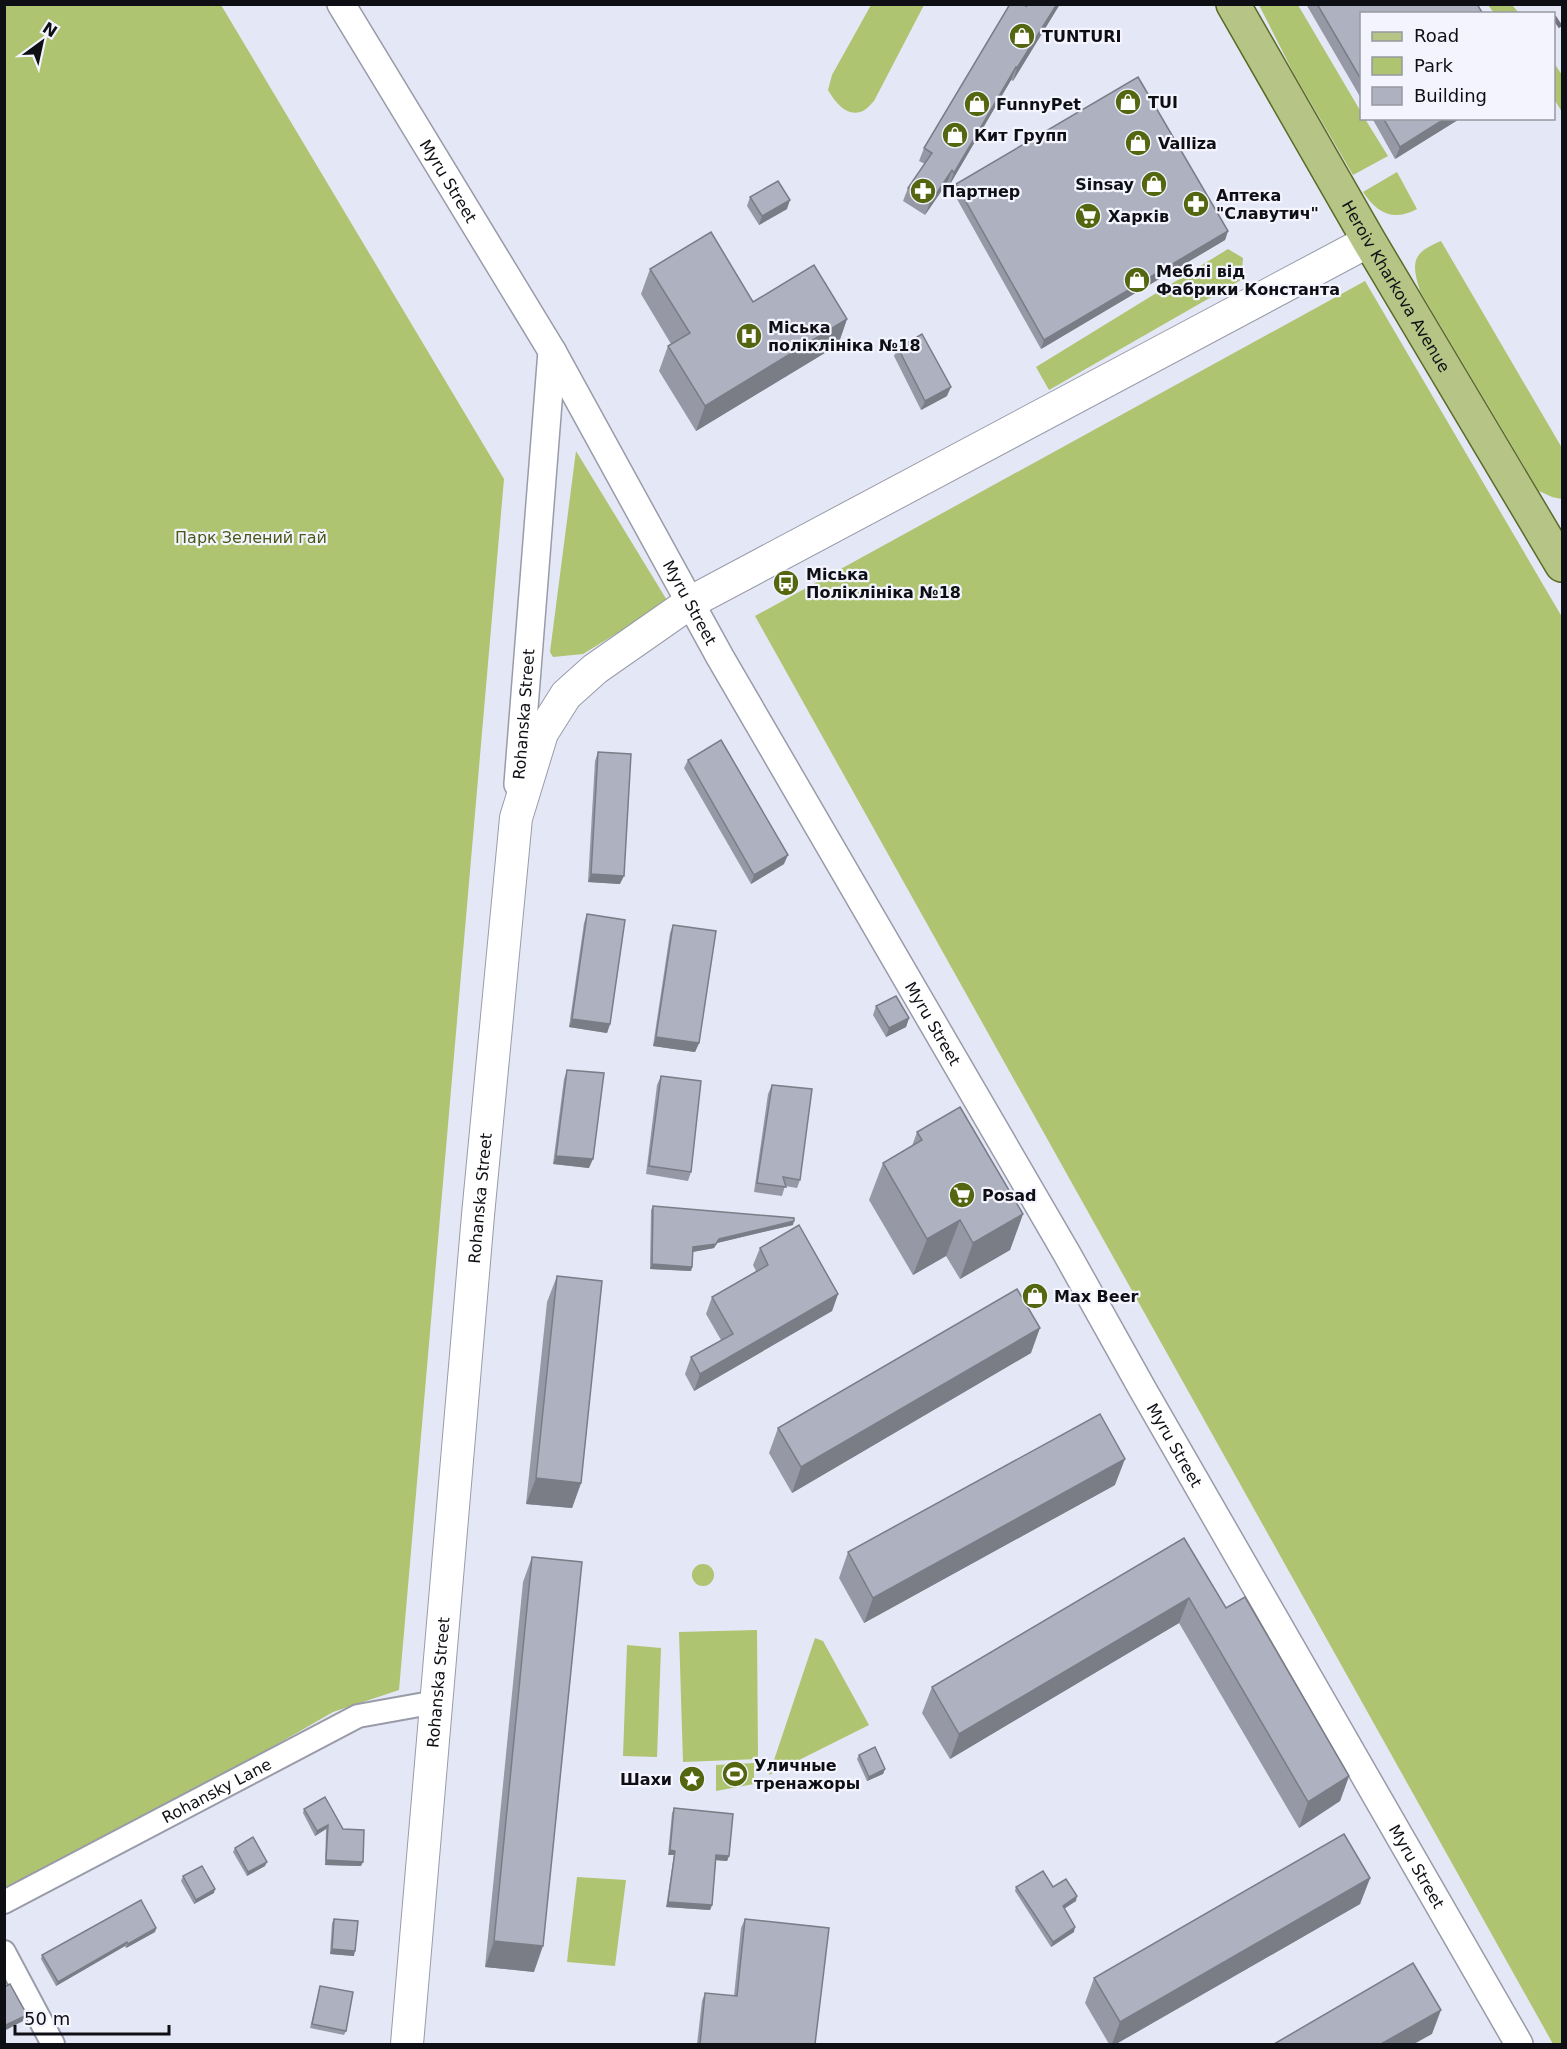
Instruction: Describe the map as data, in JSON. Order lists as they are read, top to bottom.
{
  "streets": {
    "main road": ["Heroiv Kharkova Avenue", "Rohanska Street"],
    "street": ["Myru Street", "Rohansky Lane"]
  },
  "crossings": [
    ["Myru Street", "Rohanska Street"],
    ["Rohanska Street", "Rohansky Lane"]
  ],
  "parks": ["Парк Зелений гай"],
  "places": {
    "shop": [
      "TUNTURI",
      "TUI",
      "FunnyPet",
      "Кит Групп",
      "Valliza",
      "Sinsay",
      "Меблі від Фабрики Константа",
      "Max Beer"
    ],
    "pharmacy": ["Партнер", "Аптека \"Славутич\""],
    "supermarket": ["Харків", "Posad"],
    "hospital": ["Міська поліклініка №18"],
    "bus stop": ["Міська Поліклініка №18"],
    "sports": ["Уличные тренажоры"],
    "place": ["Шахи"]
  },
  "legend": ["Road", "Park", "Building"],
  "scale_bar": "50 m",
  "north": "top right"
}
